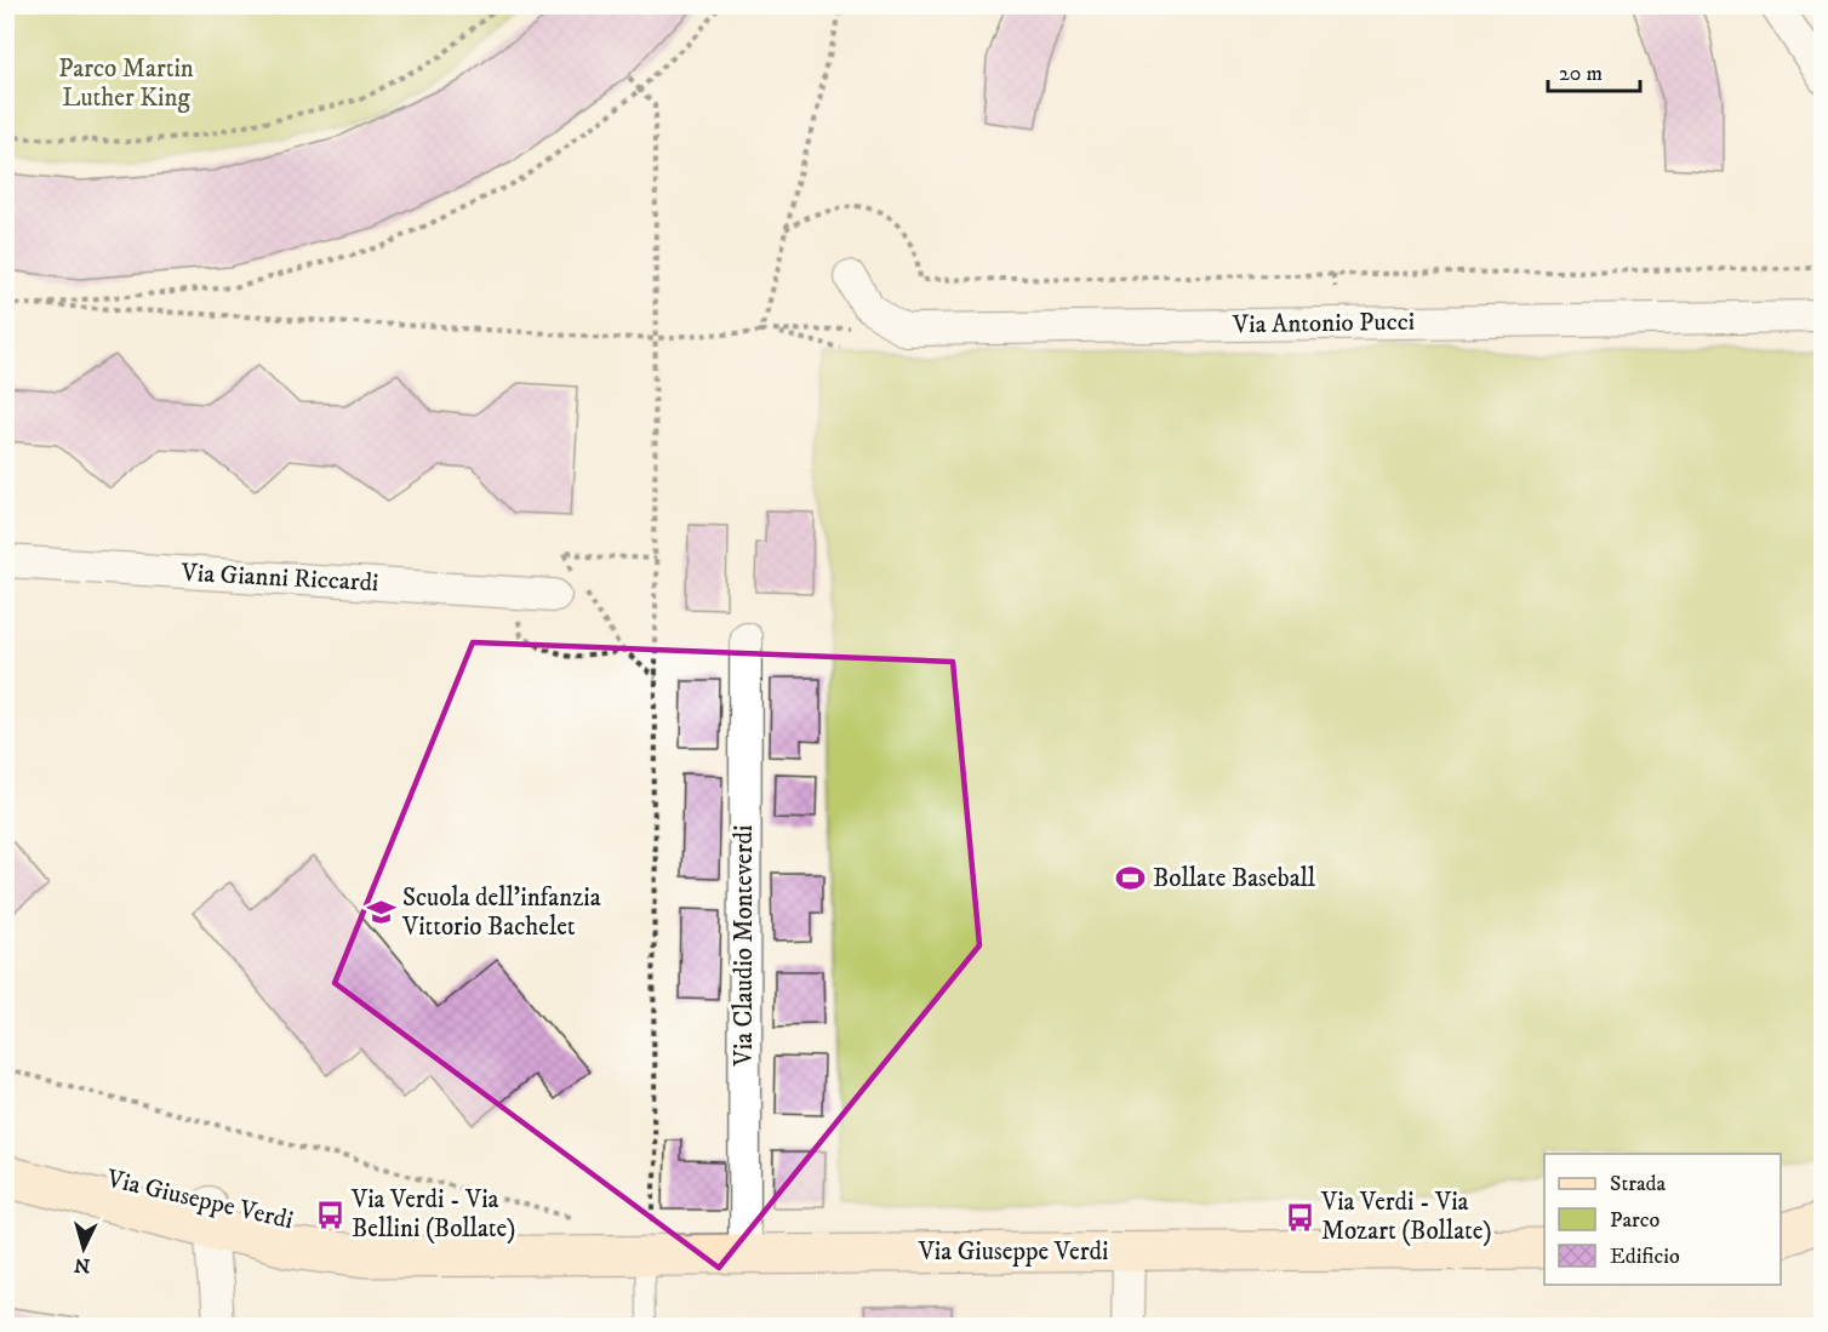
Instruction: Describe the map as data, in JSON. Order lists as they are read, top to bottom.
{
  "streets": {
    "street": [
      "Via Antonio Pucci",
      "Via Gianni Riccardi",
      "Via Claudio Monteverdi",
      "Via Giuseppe Verdi"
    ]
  },
  "crossings": [
    ["Via Claudio Monteverdi", "Via Giuseppe Verdi"]
  ],
  "parks": ["Parco Martin Luther King"],
  "places": {
    "sports": ["Bollate Baseball"],
    "school or university": ["Scuola dell'infanzia Vittorio Bachelet"],
    "bus stop": ["Via Verdi - Via Bellini (Bollate)", "Via Verdi - Via Mozart (Bollate)"]
  },
  "legend": ["Strada", "Parco", "Edificio"],
  "scale_bar": "20 m",
  "north": "bottom"
}
